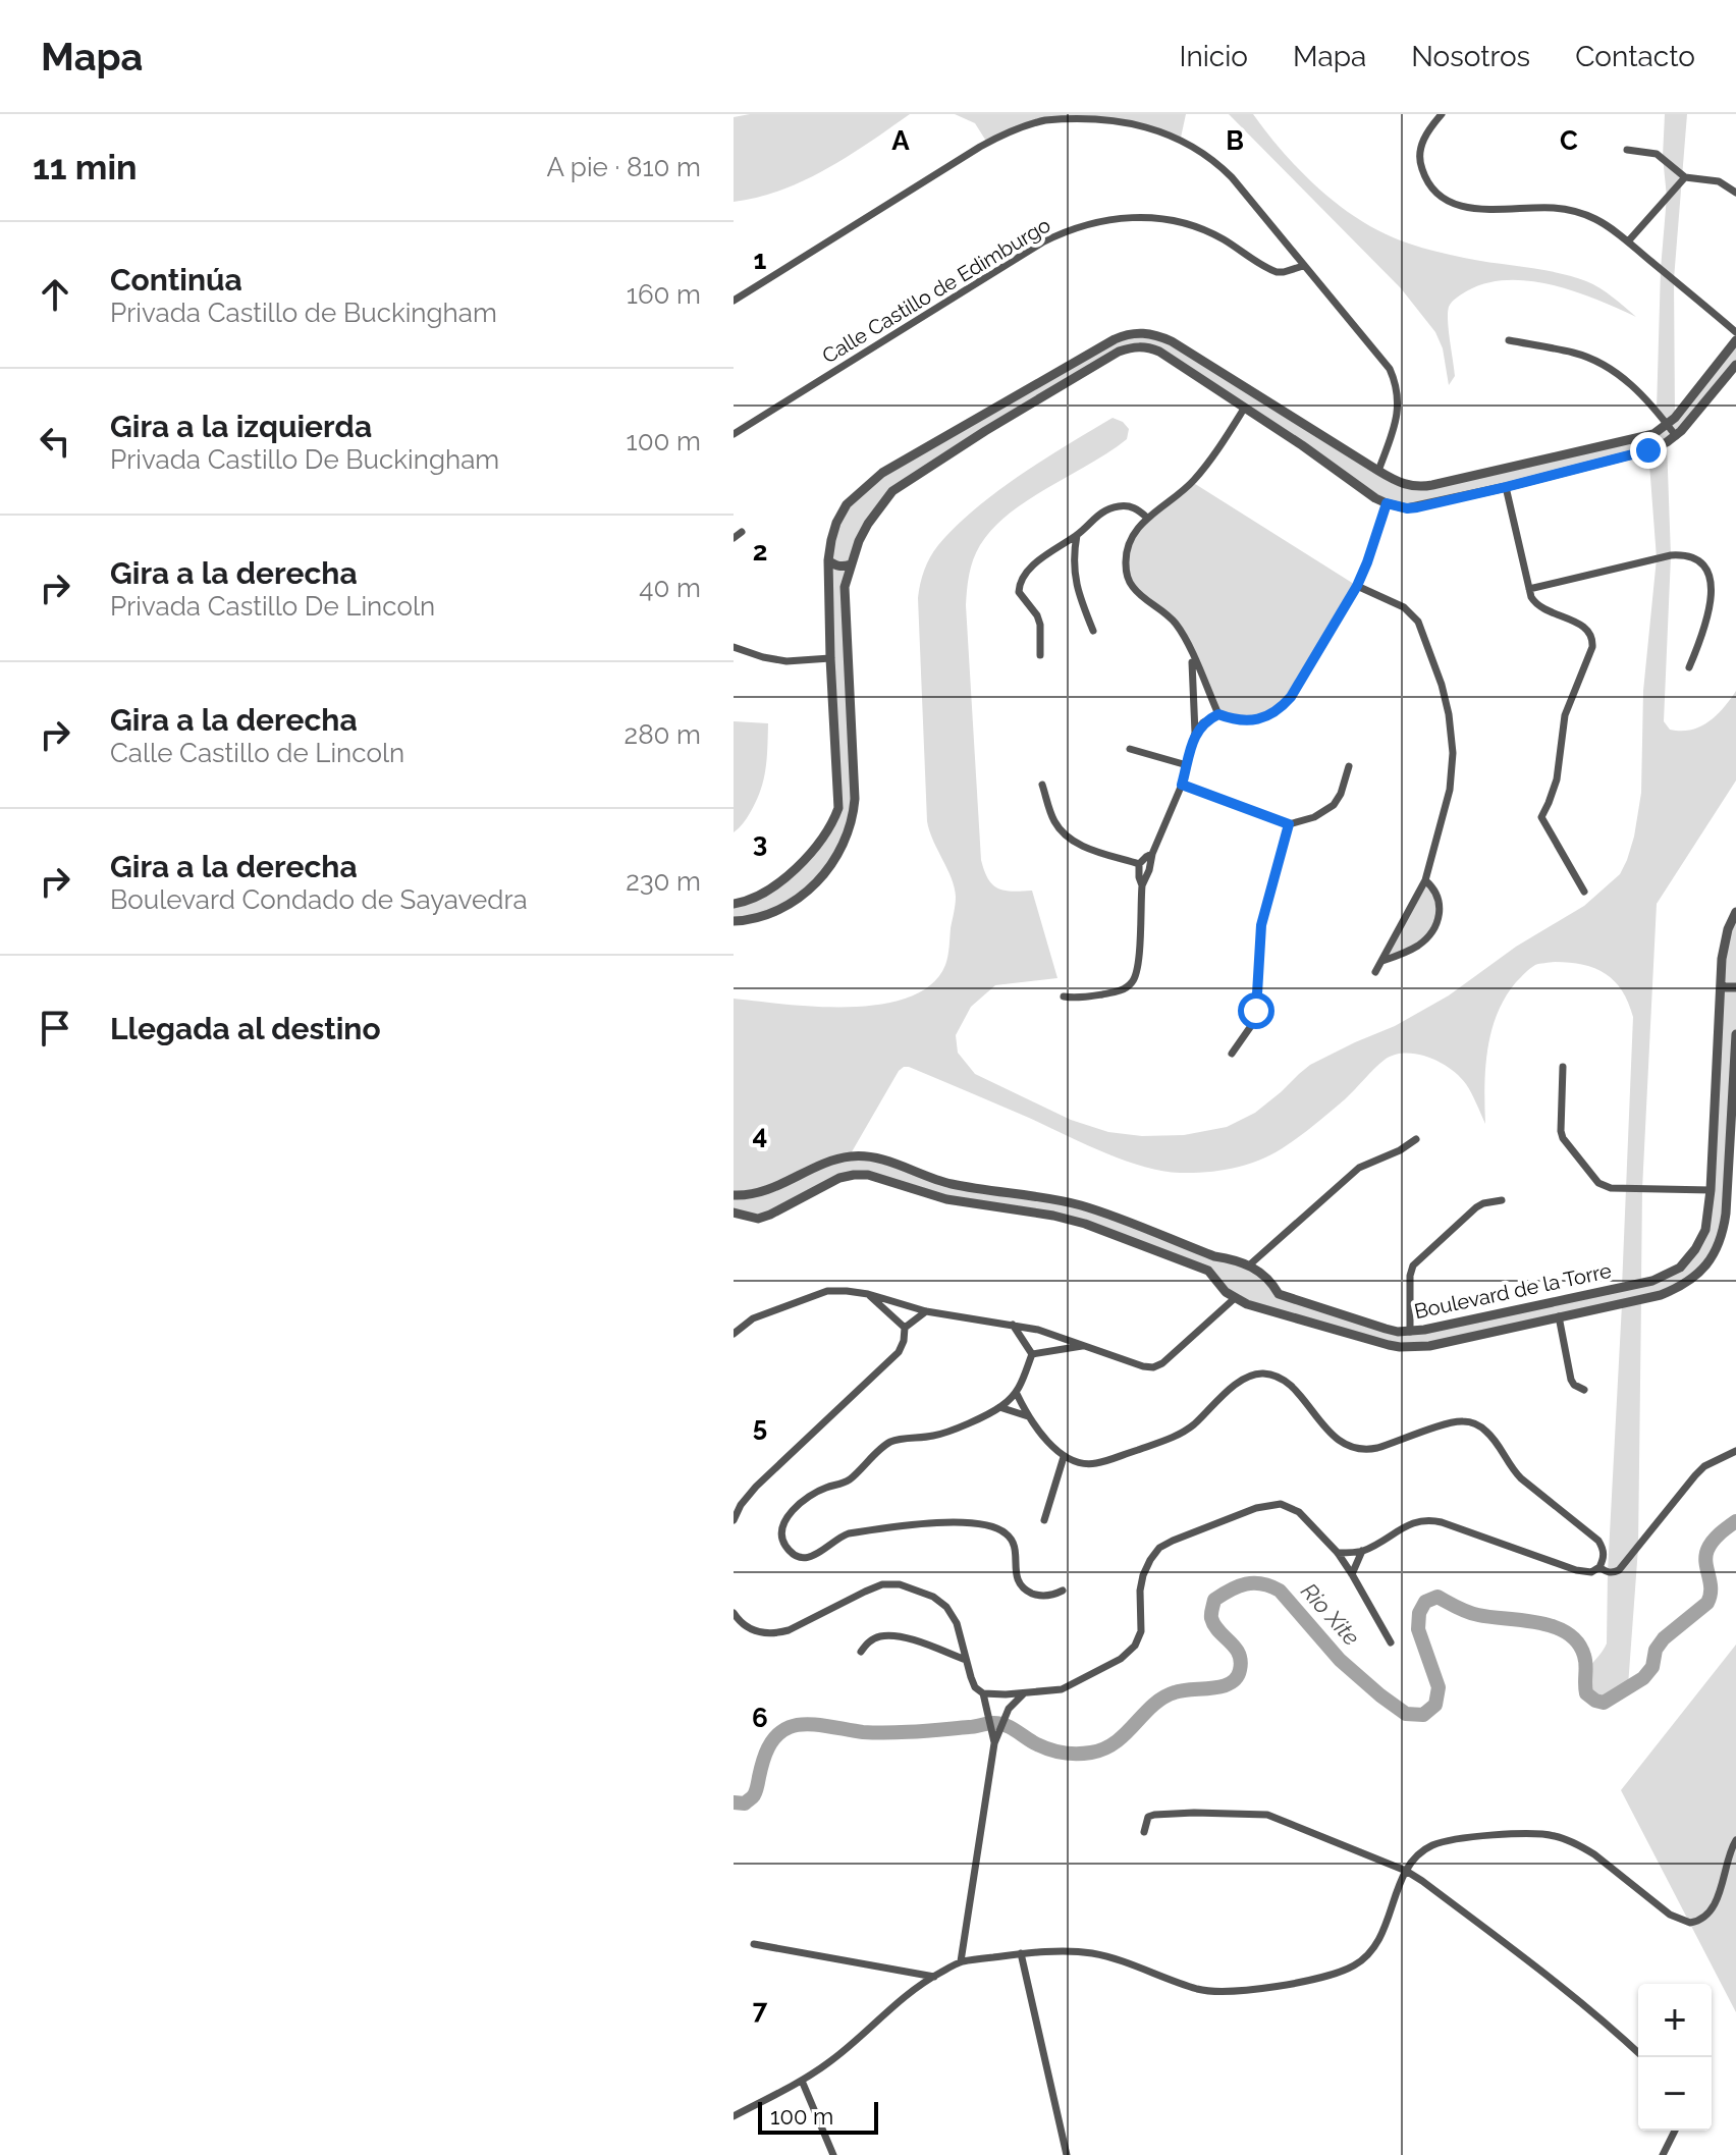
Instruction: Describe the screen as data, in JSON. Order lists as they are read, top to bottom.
{
  "streets": {
    "street": ["Calle Castillo de Edimburgo", "Boulevard de la Torre"]
  },
  "water": ["Rio Xite"],
  "scale_bar": "100 m",
  "page": {
    "header": "Mapa",
    "nav": [
      "Inicio",
      "Mapa",
      "Nosotros",
      "Contacto"
    ],
    "heading": ["11 min", "A pie · 810 m"],
    "list": [
      ["Continúa", "Privada Castillo de Buckingham", "160 m"],
      ["Gira a la izquierda", "Privada Castillo De Buckingham", "100 m"],
      ["Gira a la derecha", "Privada Castillo De Lincoln", "40 m"],
      ["Gira a la derecha", "Calle Castillo de Lincoln", "280 m"],
      ["Gira a la derecha", "Boulevard Condado de Sayavedra", "230 m"],
      "Llegada al destino"
    ],
    "map_buttons": ["+", "−"],
    "scale": "100 m"
  },
  "grid": {
    "columns": ["A", "B", "C"],
    "rows": [
      "1",
      "2",
      "3",
      "4",
      "5",
      "6",
      "7"
    ]
  }
}
